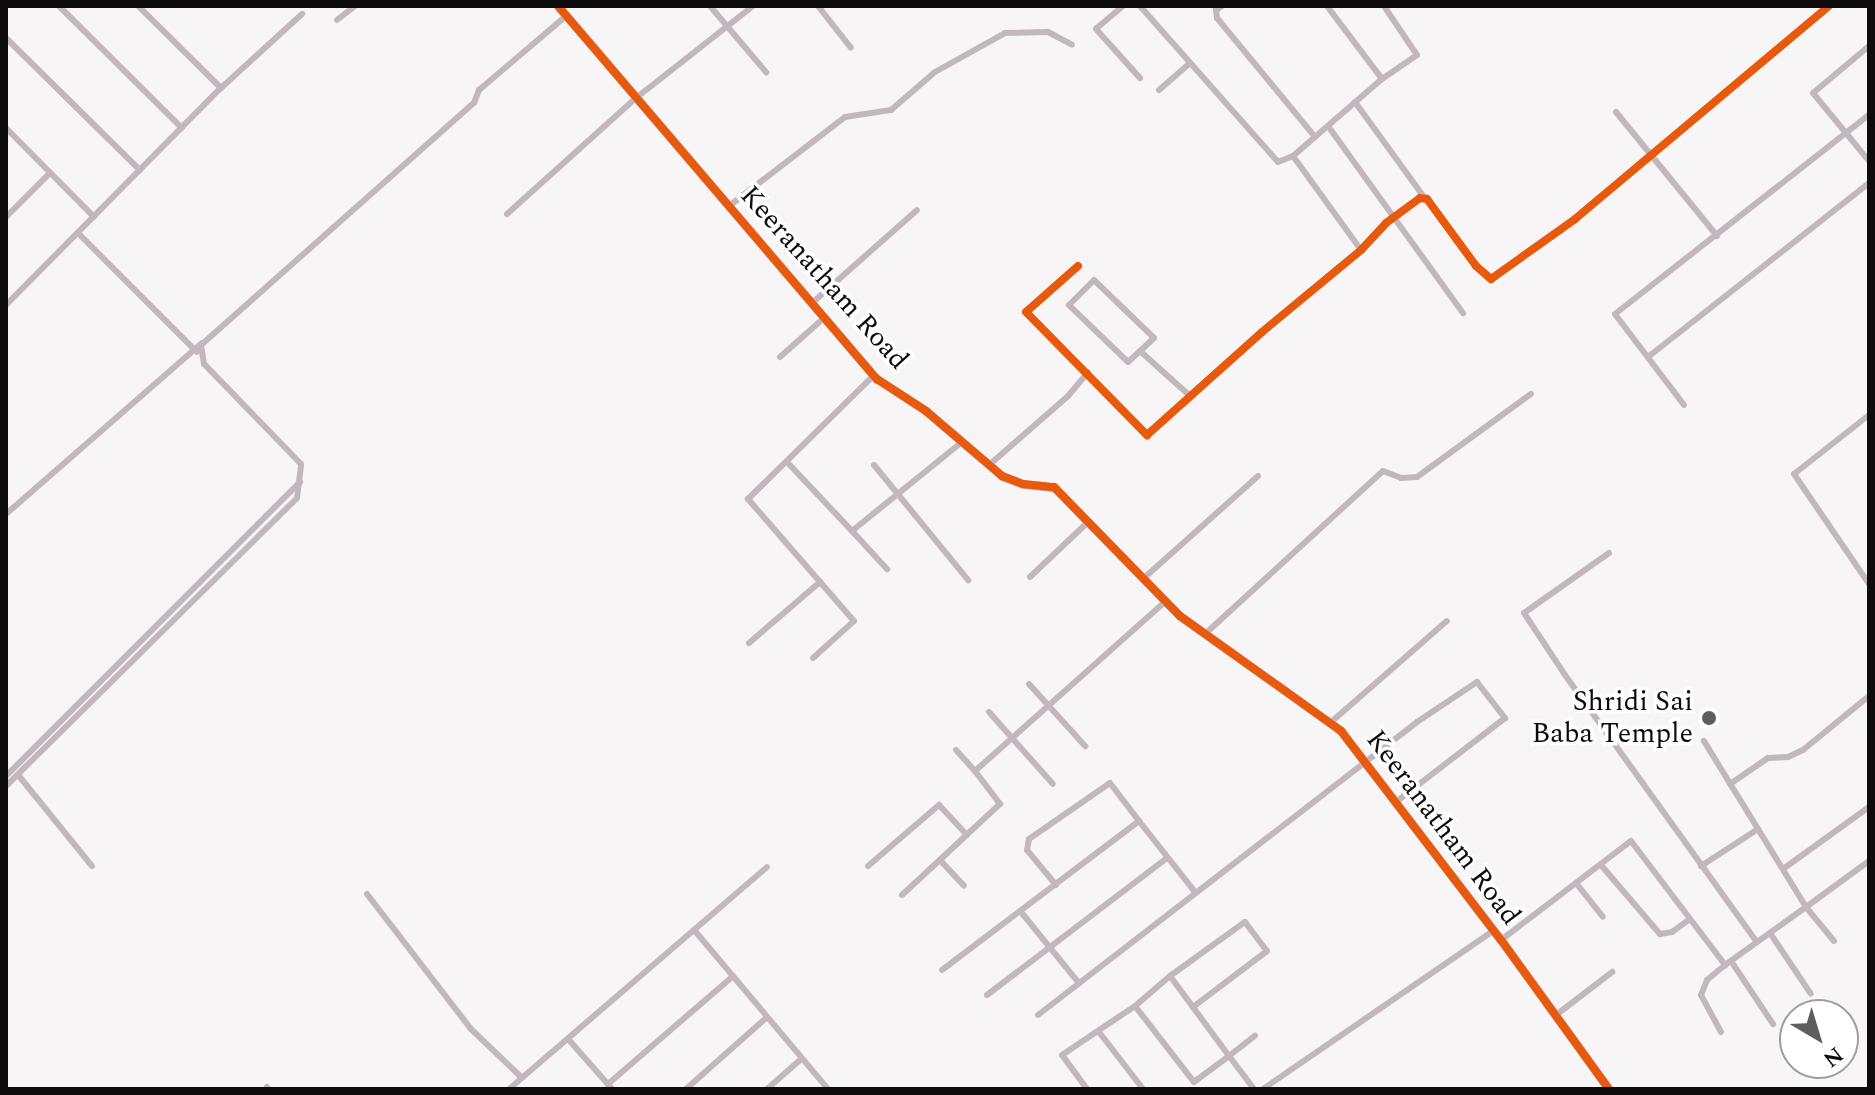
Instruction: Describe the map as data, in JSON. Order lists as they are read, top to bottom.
{
  "streets": {
    "street": ["Keeranatham Road"]
  },
  "places": ["Shridi Sai Baba Temple"],
  "north": "bottom right"
}
